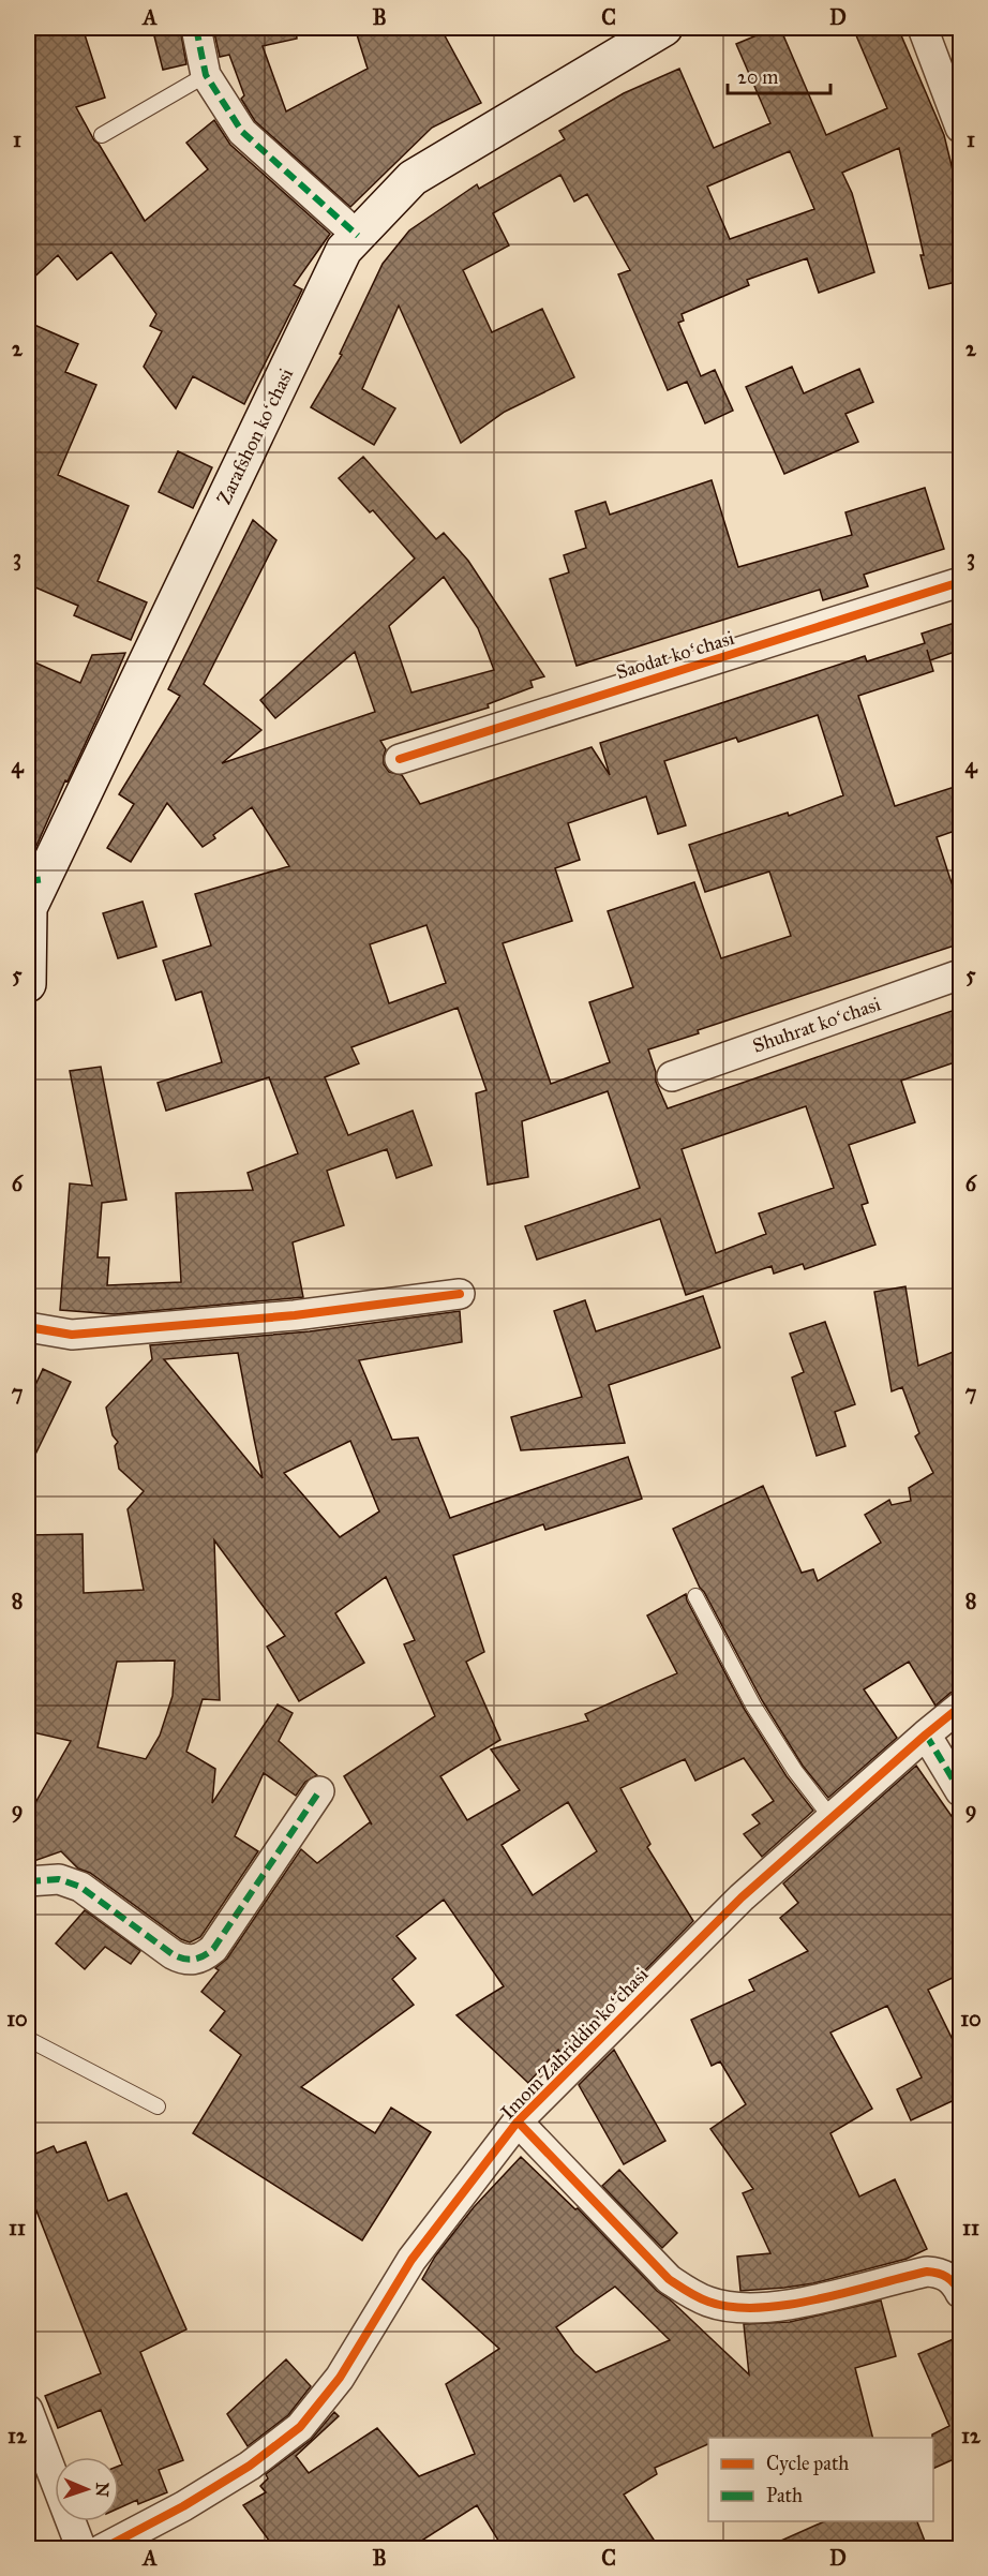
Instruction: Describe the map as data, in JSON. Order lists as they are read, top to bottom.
{
  "streets": {
    "main road": ["Zarafshon koʻchasi"],
    "street": ["Saodat koʻchasi", "Shuhrat koʻchasi", "Imom Zahriddin koʻchasi"]
  },
  "legend": ["Cycle path", "Path"],
  "scale_bar": "20 m",
  "north": "right",
  "grid": {
    "columns": [
      "A",
      "B",
      "C",
      "D"
    ],
    "rows": [
      "1",
      "2",
      "3",
      "4",
      "5",
      "6",
      "7",
      "8",
      "9",
      "10",
      "11",
      "12"
    ]
  }
}
